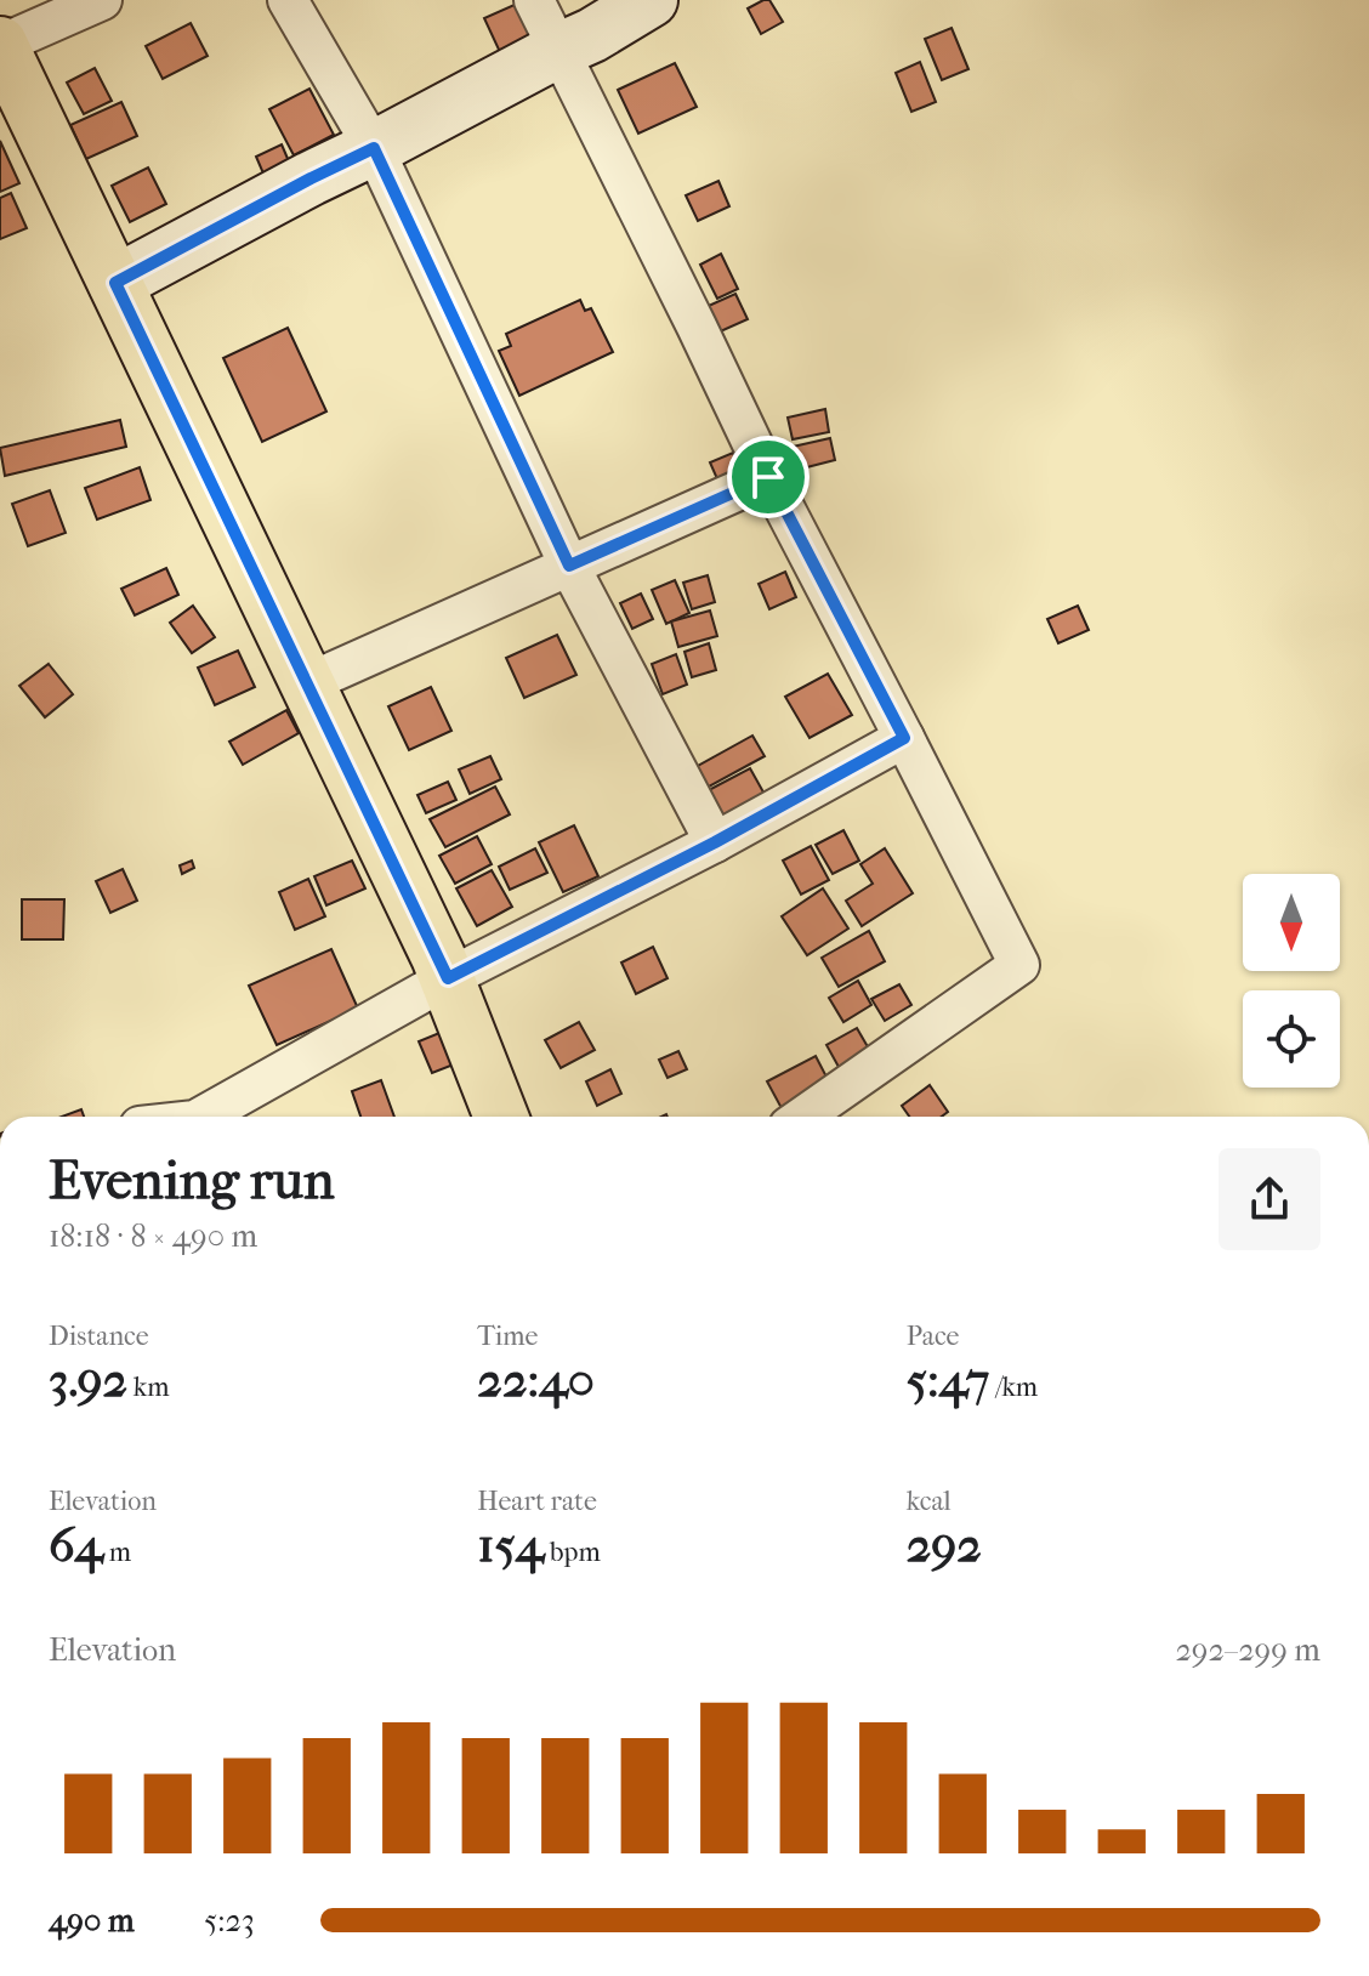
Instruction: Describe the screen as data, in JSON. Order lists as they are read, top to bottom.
{
  "north": "bottom",
  "page": {
    "heading": ["Evening run", "18:18 · 8 × 490 m"],
    "stats": [
      ["Distance", "3.92 km"],
      ["Time", "22:40"],
      ["Pace", "5:47 /km"],
      ["Elevation", "64 m"],
      ["Heart rate", "154 bpm"],
      ["kcal", "292"]
    ],
    "chart": ["Elevation", "292–299 m"],
    "list": [
      {
        "name": "490 m",
        "note": "5:23"
      }
    ]
  }
}
